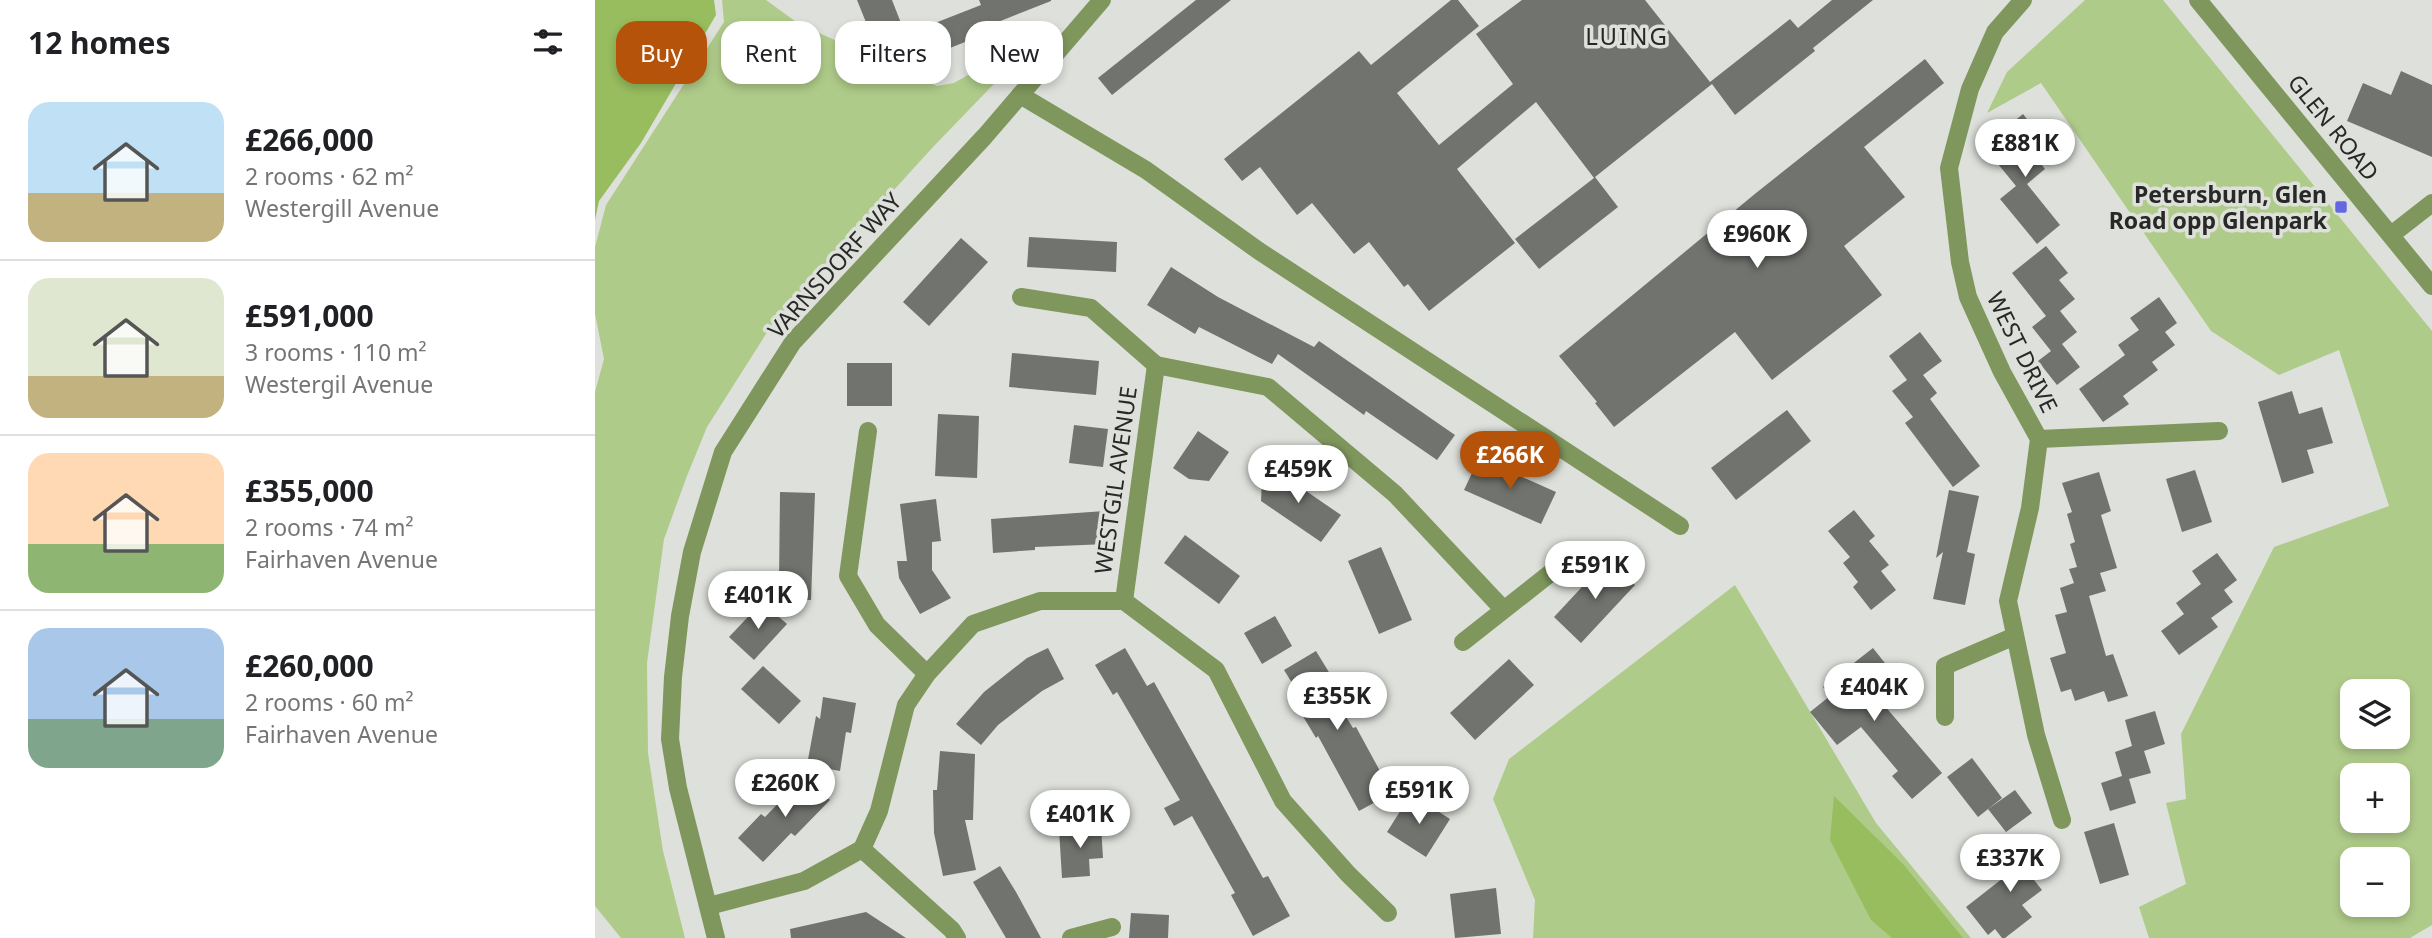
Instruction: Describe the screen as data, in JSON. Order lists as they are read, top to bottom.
{
  "streets": {
    "street": [
      "GLEN ROAD",
      "VARNSDORF WAY",
      "WEST DRIVE",
      "WESTGIL AVENUE"
    ]
  },
  "districts": ["LUING"],
  "places": {
    "transit": ["Petersburn, Glen Road opp Glenpark"]
  },
  "page": {
    "heading": "12 homes",
    "chip": [
      "Buy",
      "Rent",
      "Filters",
      "New"
    ],
    "list": [
      {
        "name": "£266,000",
        "note": "2 rooms · 62 m² · Westergill Avenue"
      },
      {
        "name": "£591,000",
        "note": "3 rooms · 110 m² · Westergil Avenue"
      },
      {
        "name": "£355,000",
        "note": "2 rooms · 74 m² · Fairhaven Avenue"
      },
      {
        "name": "£260,000",
        "note": "2 rooms · 60 m² · Fairhaven Avenue"
      }
    ],
    "price": [
      "£881K",
      "£960K",
      "£266K",
      "£459K",
      "£591K",
      "£401K",
      "£404K",
      "£355K",
      "£260K",
      "£591K",
      "£401K",
      "£337K"
    ],
    "map_buttons": ["+", "−"]
  }
}
